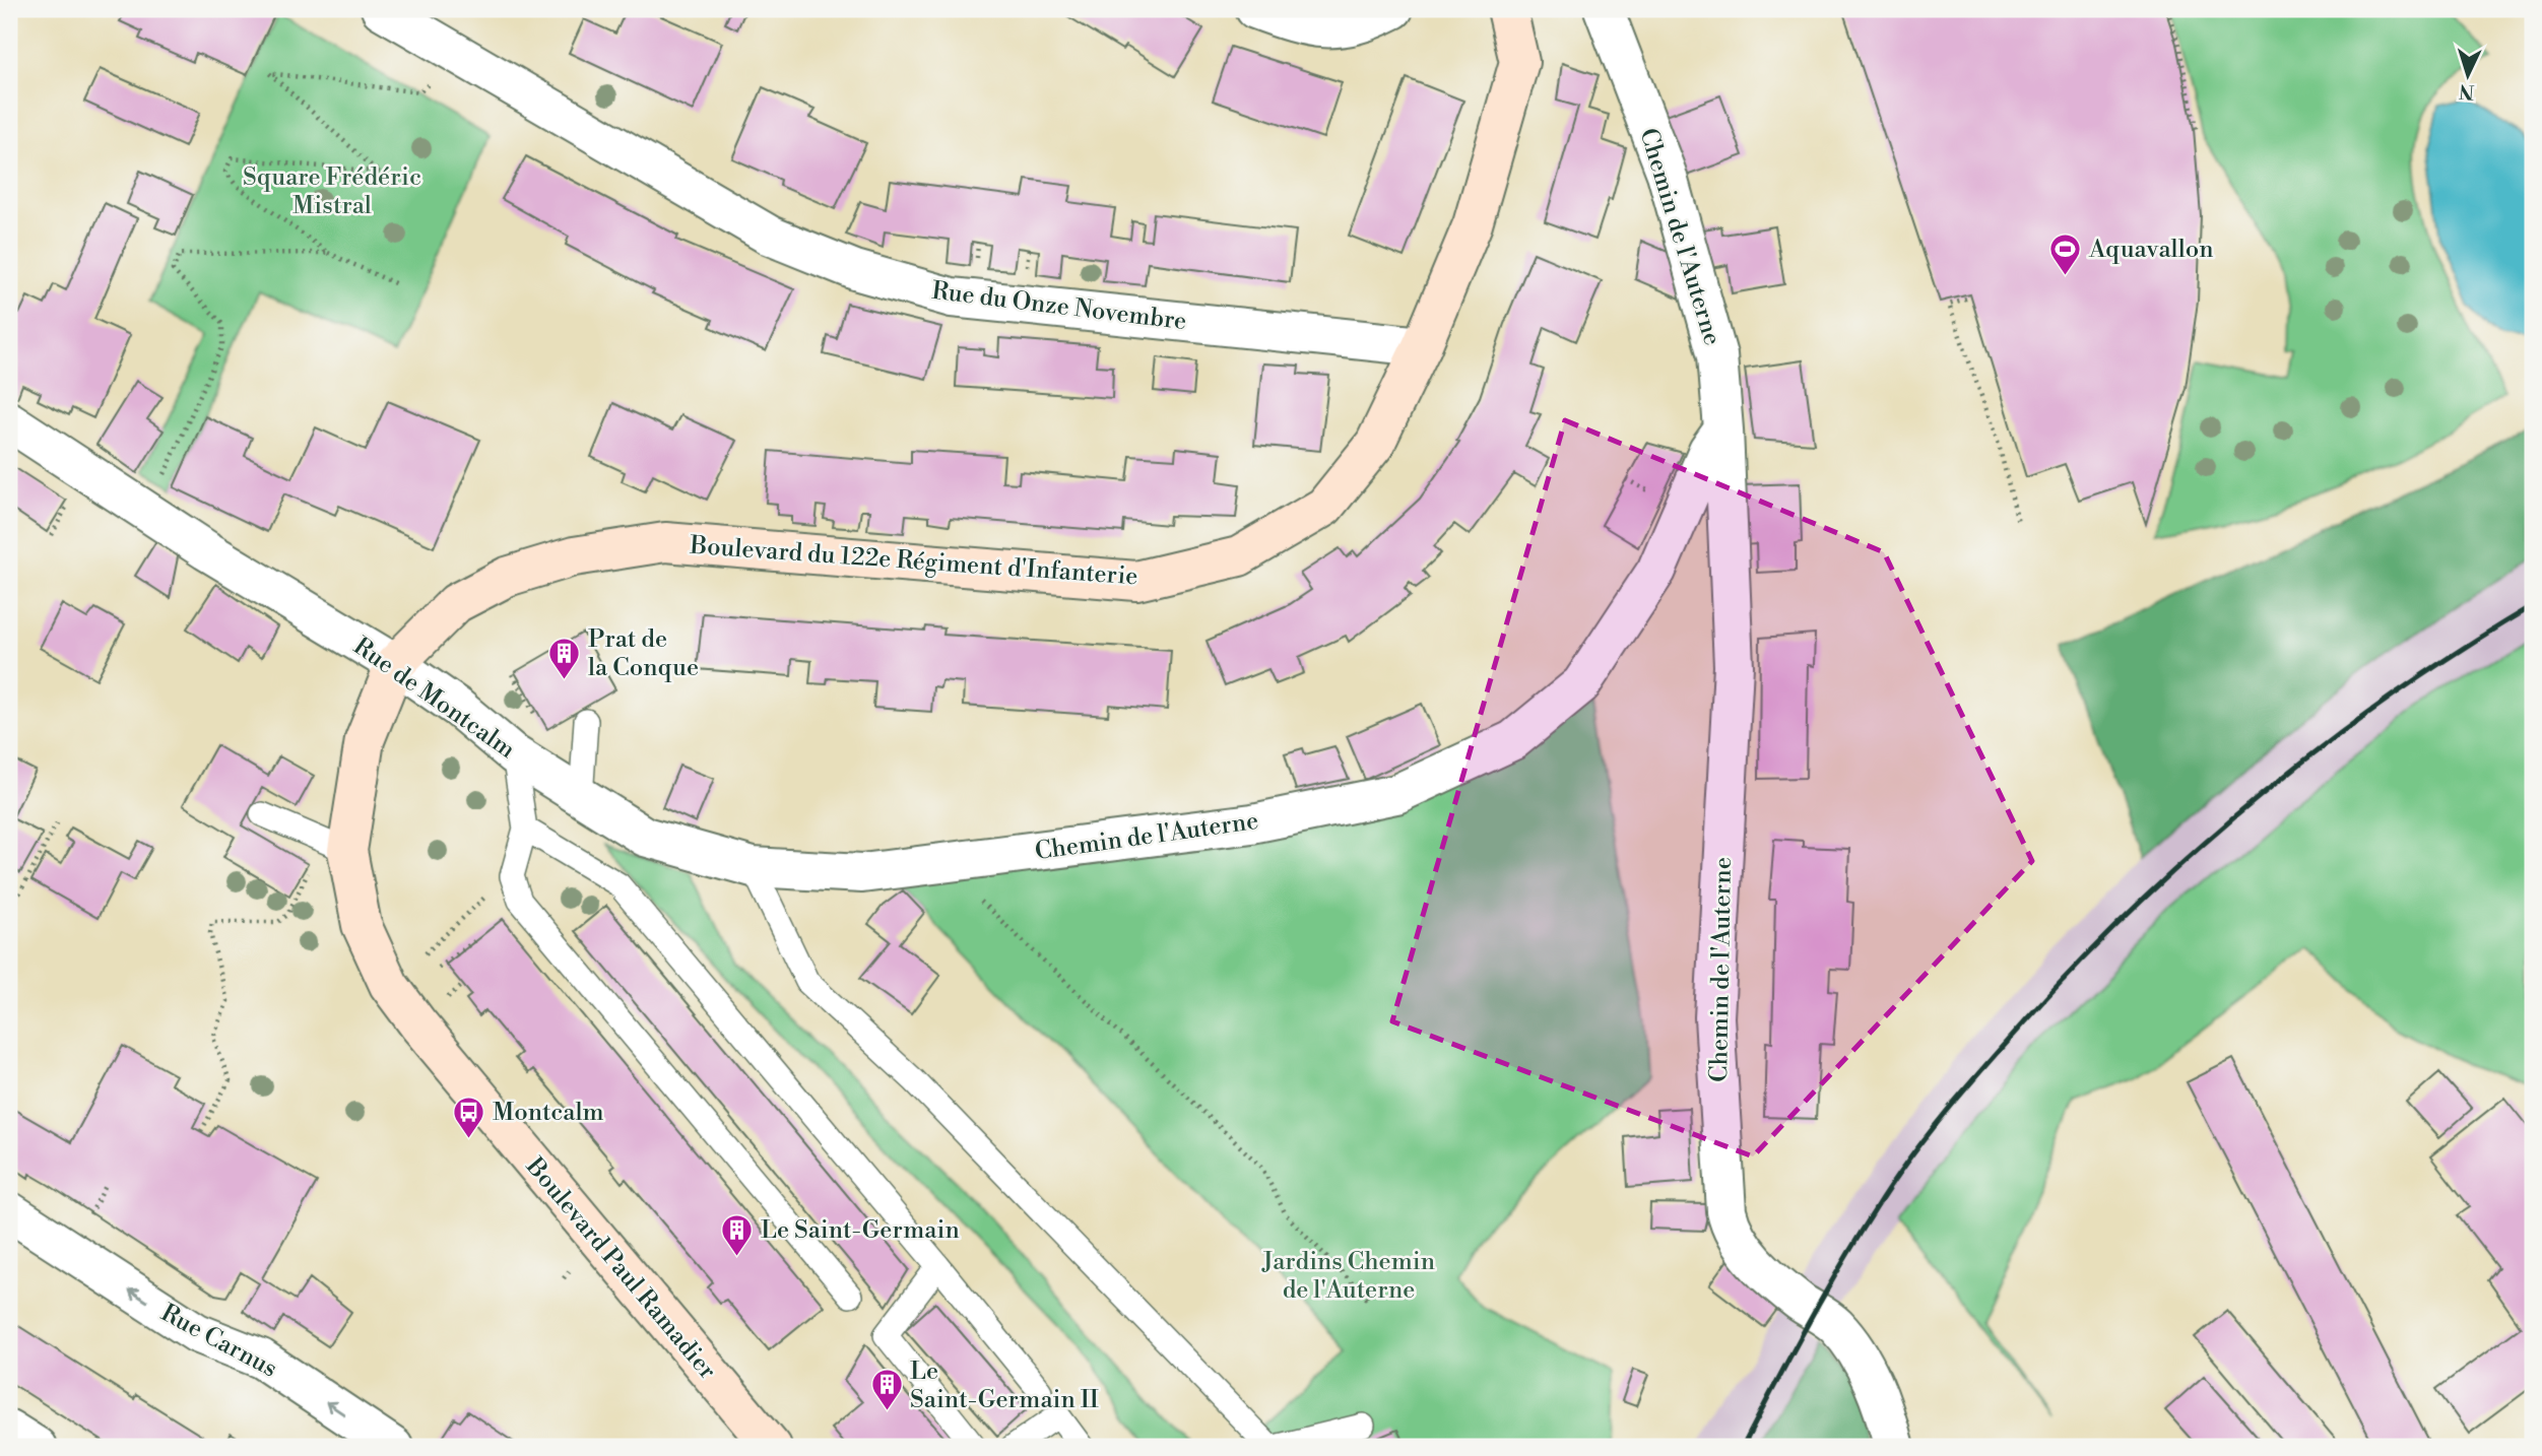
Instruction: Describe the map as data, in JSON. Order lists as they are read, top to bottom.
{
  "streets": {
    "main road": ["Boulevard du 122e Régiment d'Infanterie", "Boulevard Paul Ramadier"],
    "street": [
      "Chemin de l'Auterne",
      "Rue du Onze Novembre",
      "Rue de Montcalm",
      "Rue Carnus"
    ]
  },
  "crossings": [
    ["Chemin de l'Auterne", "Rue de Montcalm"],
    ["Rue du Onze Novembre", "Boulevard du 122e Régiment d'Infanterie"],
    ["Boulevard du 122e Régiment d'Infanterie", "Rue de Montcalm"],
    ["Boulevard du 122e Régiment d'Infanterie", "Boulevard Paul Ramadier"],
    ["Rue de Montcalm", "Boulevard Paul Ramadier"]
  ],
  "one_way": ["Rue Carnus"],
  "parks": ["Square Frédéric Mistral", "Jardins Chemin de l'Auterne"],
  "places": {
    "sports": ["Aquavallon"],
    "building": ["Prat de la Conque", "Le Saint-Germain", "Le Saint-Germain II"],
    "bus stop": ["Montcalm"]
  },
  "north": "bottom"
}
